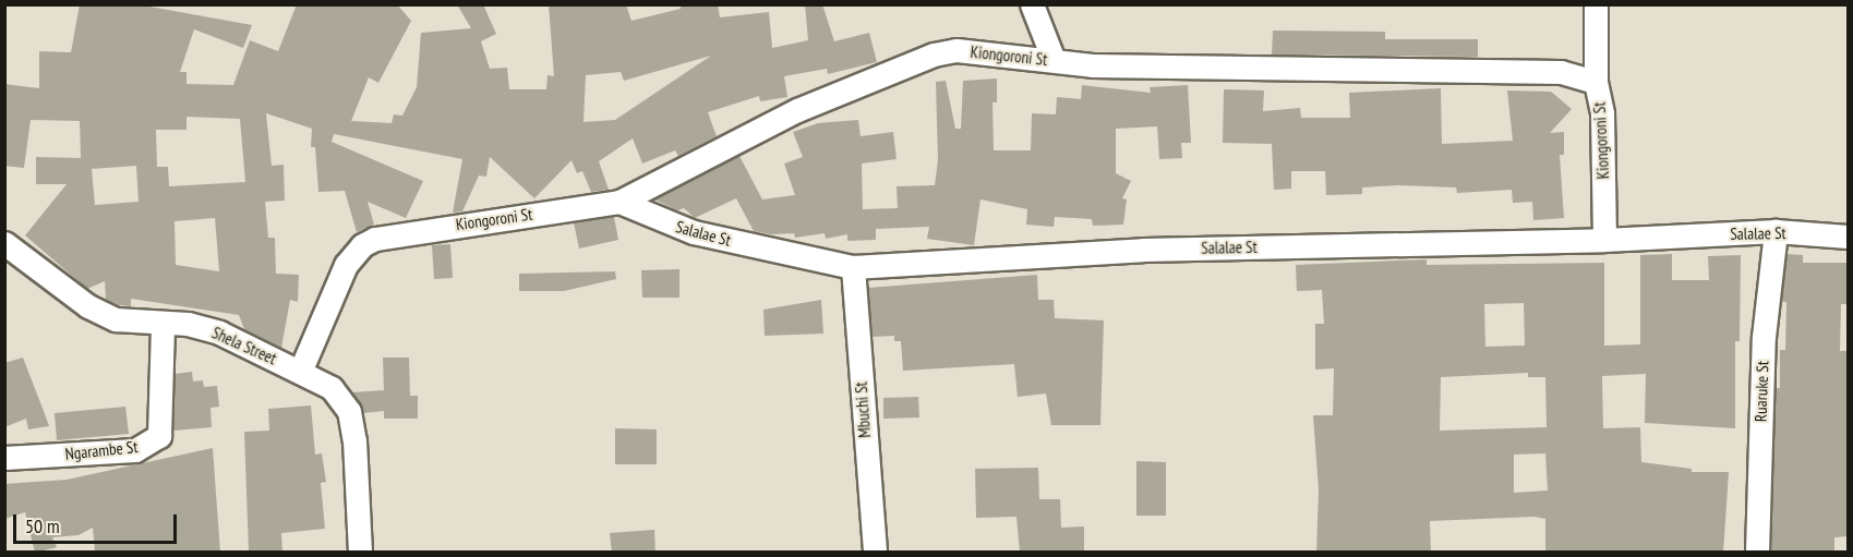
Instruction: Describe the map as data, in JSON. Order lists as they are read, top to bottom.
{
  "streets": {
    "street": [
      "Kiongoroni St",
      "Salalae St",
      "Shela Street",
      "Ruaruke St",
      "Mbuchi St",
      "Ngarambe St"
    ]
  },
  "crossings": [
    ["Kiongoroni St", "Salalae St"],
    ["Kiongoroni St", "Shela Street"],
    ["Salalae St", "Ruaruke St"],
    ["Salalae St", "Mbuchi St"],
    ["Shela Street", "Ngarambe St"]
  ],
  "scale_bar": "50 m"
}
